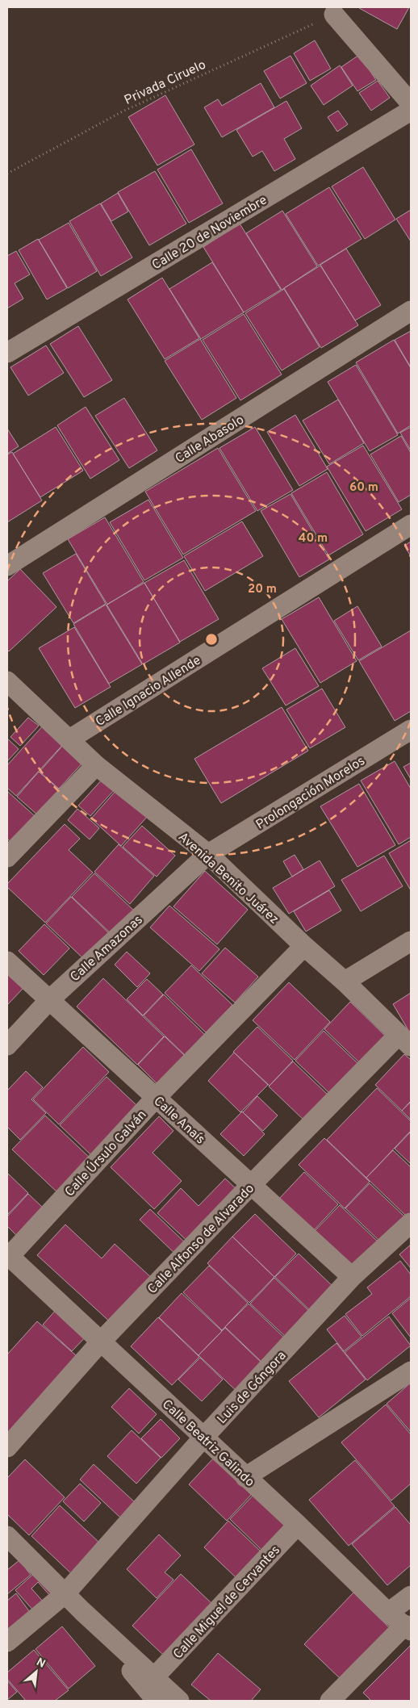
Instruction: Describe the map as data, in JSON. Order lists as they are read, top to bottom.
{
  "streets": {
    "street": [
      "Calle 20 de Noviembre",
      "Calle Abasolo",
      "Calle Ignacio Allende",
      "Prolongación Morelos",
      "Avenida Benito Juárez",
      "Calle Amazonas",
      "Calle Anaís",
      "Calle Úrsulo Galván",
      "Calle Alfonso de Alvarado",
      "Luis de Góngora",
      "Calle Beatriz Galindo",
      "Calle Miguel de Cervantes"
    ],
    "path": ["Privada Ciruelo"]
  },
  "crossings": [
    ["Calle Ignacio Allende", "Avenida Benito Juárez"],
    ["Prolongación Morelos", "Avenida Benito Juárez"],
    ["Prolongación Morelos", "Calle Amazonas"],
    ["Avenida Benito Juárez", "Calle Amazonas"],
    ["Avenida Benito Juárez", "Calle Úrsulo Galván"],
    ["Avenida Benito Juárez", "Calle Alfonso de Alvarado"],
    ["Calle Amazonas", "Calle Anaís"],
    ["Calle Anaís", "Calle Úrsulo Galván"],
    ["Calle Anaís", "Calle Alfonso de Alvarado"],
    ["Calle Anaís", "Luis de Góngora"],
    ["Calle Úrsulo Galván", "Calle Beatriz Galindo"],
    ["Calle Alfonso de Alvarado", "Calle Beatriz Galindo"],
    ["Luis de Góngora", "Calle Beatriz Galindo"],
    ["Calle Beatriz Galindo", "Calle Miguel de Cervantes"]
  ],
  "north": "top right",
  "rings": ["60 m", "40 m", "20 m"]
}
